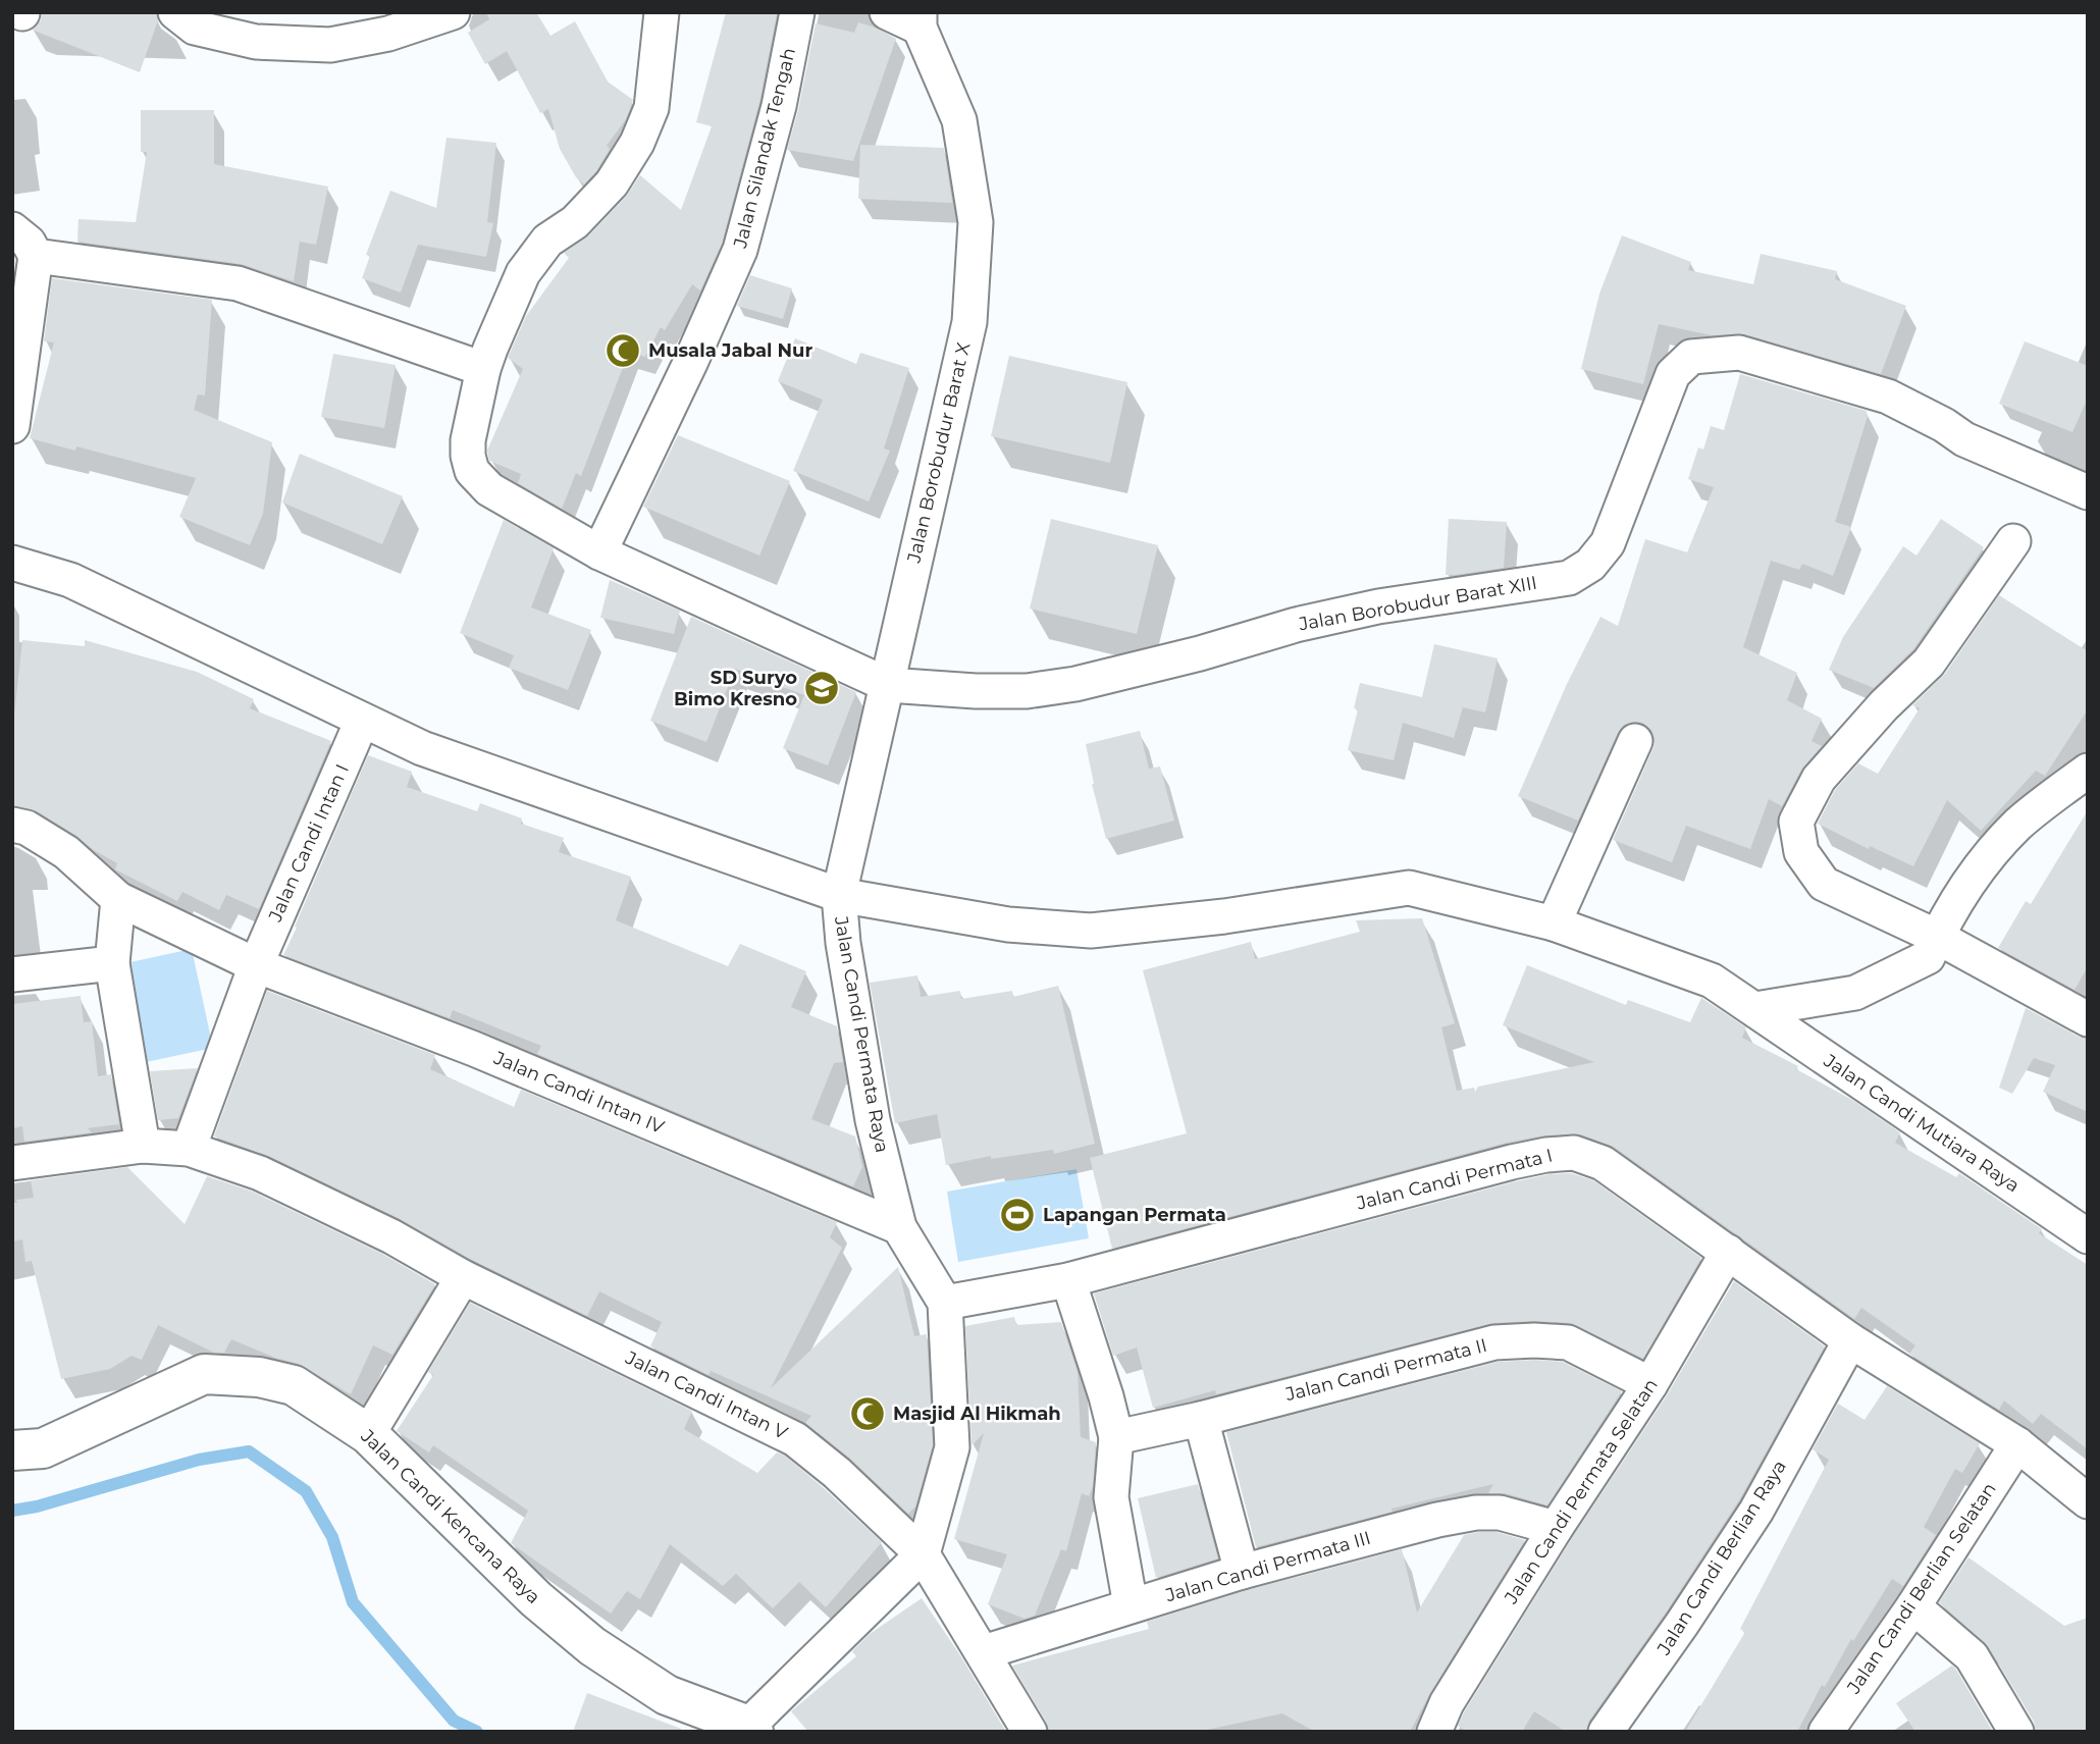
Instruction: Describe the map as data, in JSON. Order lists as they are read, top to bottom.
{
  "streets": {
    "street": [
      "Jalan Silandak Tengah",
      "Jalan Borobudur Barat X",
      "Jalan Borobudur Barat XIII",
      "Jalan Candi Intan I",
      "Jalan Candi Permata Raya",
      "Jalan Candi Intan IV",
      "Jalan Candi Mutiara Raya",
      "Jalan Candi Permata I",
      "Jalan Candi Permata II",
      "Jalan Candi Intan V",
      "Jalan Candi Permata Selatan",
      "Jalan Candi Kencana Raya",
      "Jalan Candi Berlian Raya",
      "Jalan Candi Permata III",
      "Jalan Candi Berlian Selatan"
    ]
  },
  "crossings": [
    ["Jalan Borobudur Barat X", "Jalan Borobudur Barat XIII"],
    ["Jalan Borobudur Barat X", "Jalan Candi Permata Raya"],
    ["Jalan Borobudur Barat X", "Jalan Candi Mutiara Raya"],
    ["Jalan Candi Intan I", "Jalan Candi Intan IV"],
    ["Jalan Candi Intan I", "Jalan Candi Mutiara Raya"],
    ["Jalan Candi Intan I", "Jalan Candi Intan V"],
    ["Jalan Candi Permata Raya", "Jalan Candi Intan IV"],
    ["Jalan Candi Permata Raya", "Jalan Candi Mutiara Raya"],
    ["Jalan Candi Permata Raya", "Jalan Candi Permata I"],
    ["Jalan Candi Permata Raya", "Jalan Candi Intan V"],
    ["Jalan Candi Permata I", "Jalan Candi Permata Selatan"],
    ["Jalan Candi Permata I", "Jalan Candi Berlian Raya"],
    ["Jalan Candi Permata I", "Jalan Candi Berlian Selatan"],
    ["Jalan Candi Permata II", "Jalan Candi Permata Selatan"],
    ["Jalan Candi Intan V", "Jalan Candi Permata III"],
    ["Jalan Candi Permata Selatan", "Jalan Candi Permata III"]
  ],
  "places": {
    "mosque": ["Musala Jabal Nur", "Masjid Al Hikmah"],
    "school or university": ["SD Suryo Bimo Kresno"],
    "sports": ["Lapangan Permata"]
  }
}
